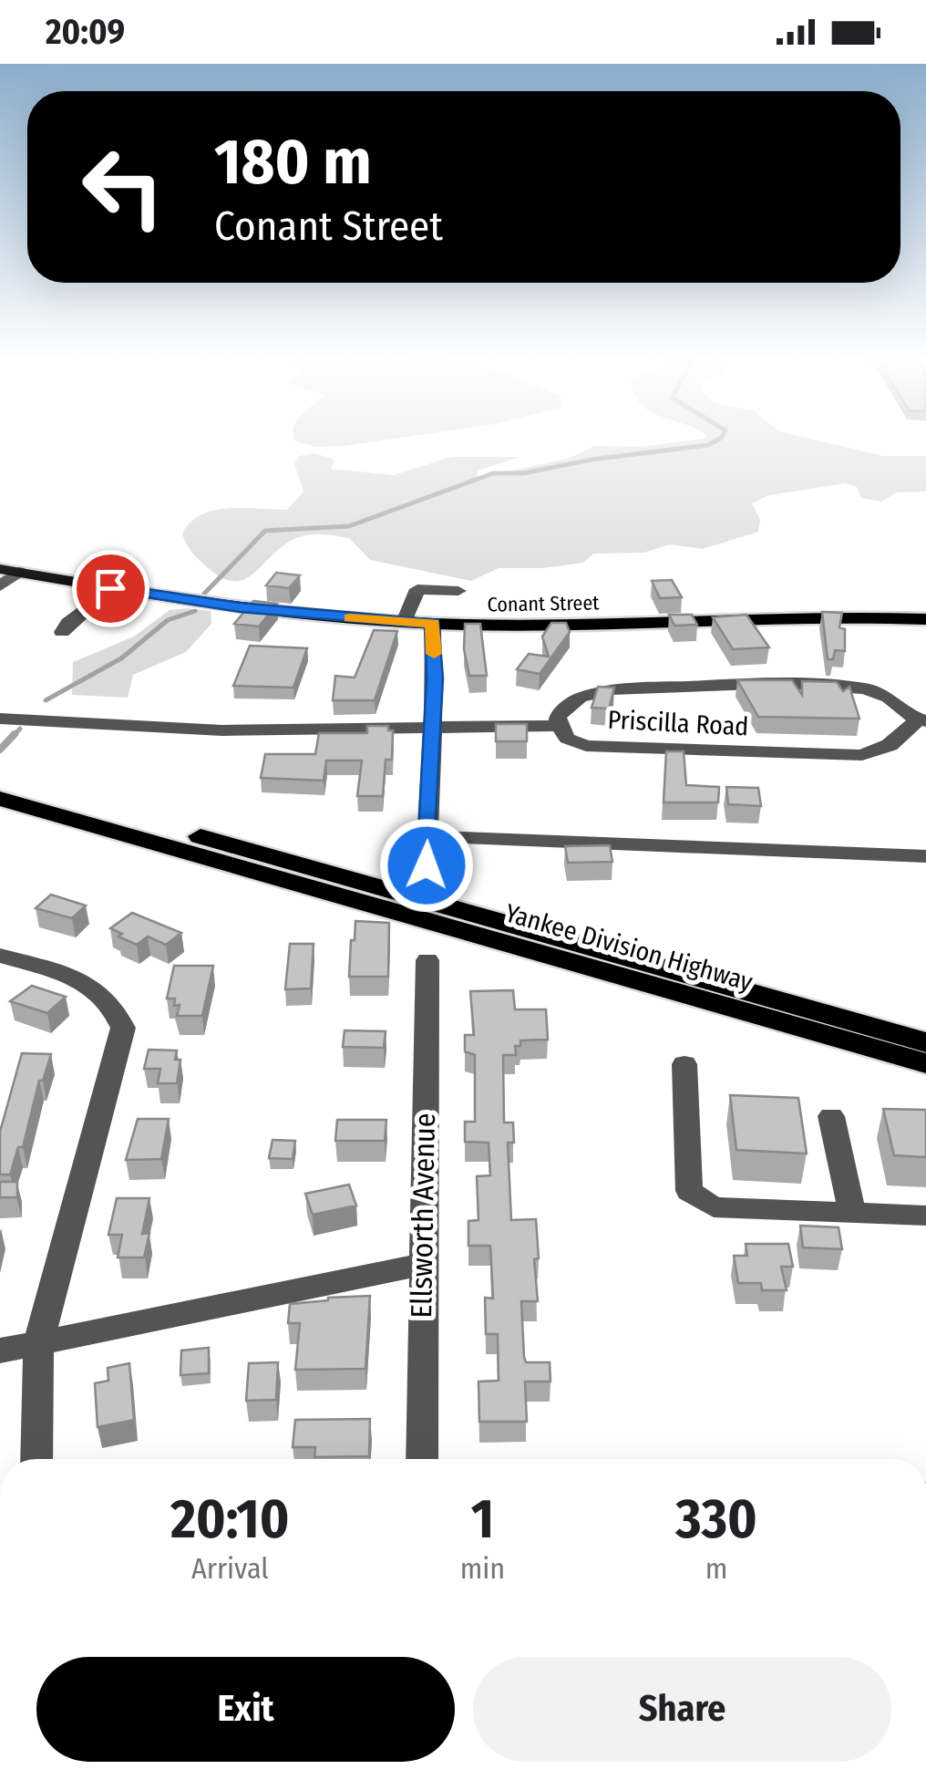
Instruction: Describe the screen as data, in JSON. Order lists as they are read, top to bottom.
{
  "streets": {
    "highway": ["Yankee Division Highway"],
    "main road": ["Conant Street"],
    "street": ["Priscilla Road", "Ellsworth Avenue"]
  },
  "page": {
    "status": "20:09",
    "turn": ["180 m", "Conant Street"],
    "eta": [
      "20:10",
      "Arrival",
      "1",
      "min",
      "330",
      "m"
    ],
    "buttons": ["Exit", "Share"]
  }
}
